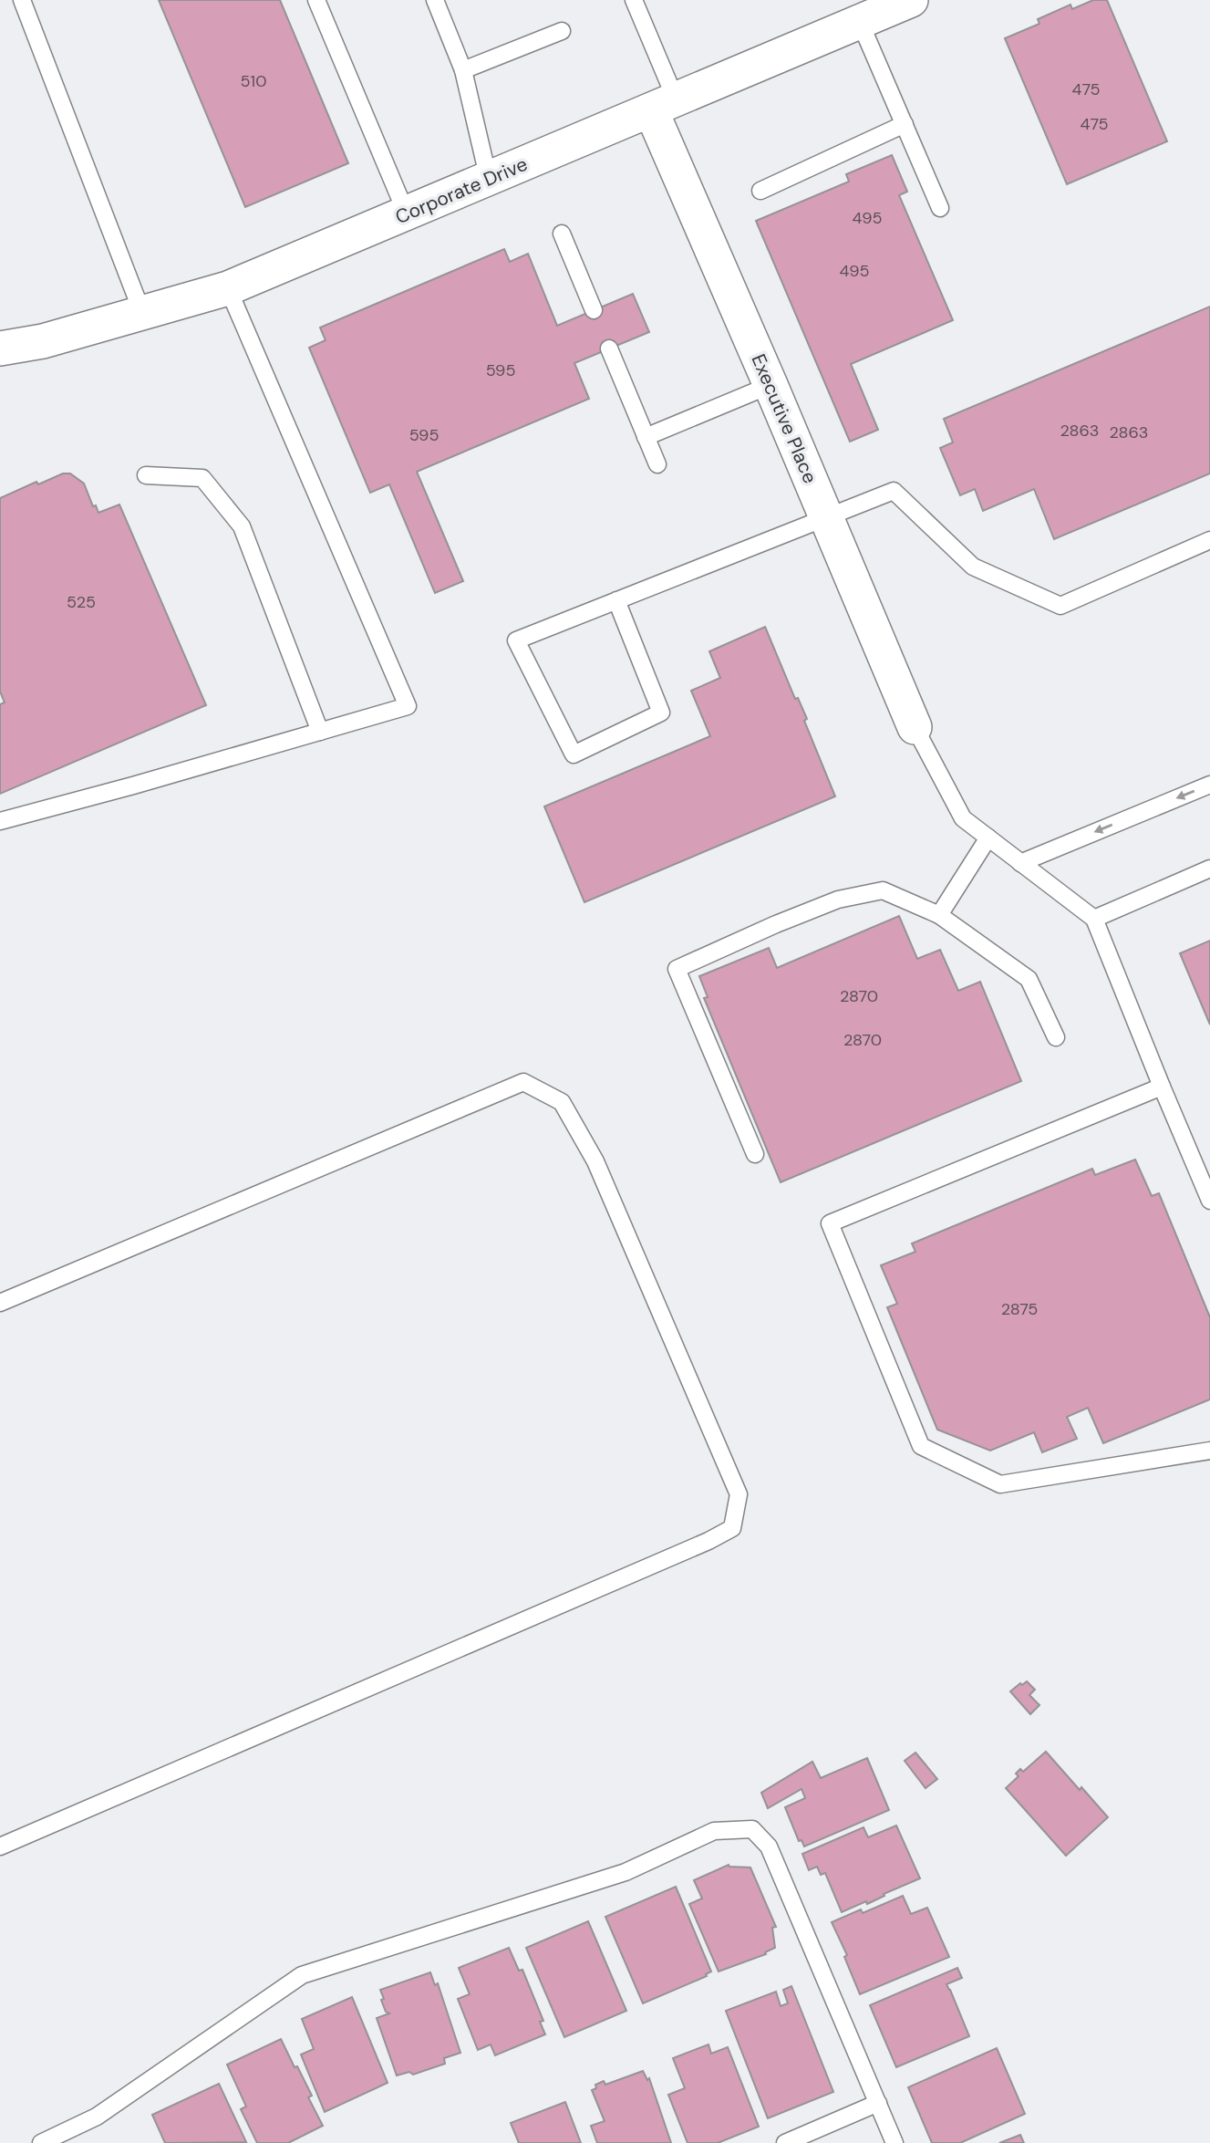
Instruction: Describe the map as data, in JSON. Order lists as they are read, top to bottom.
{
  "streets": {
    "street": ["Corporate Drive", "Executive Place"]
  },
  "crossings": [
    ["Corporate Drive", "Executive Place"]
  ],
  "house_numbers": [
    "510",
    "475",
    "475",
    "495",
    "495",
    "595",
    "2863",
    "2863",
    "595",
    "525",
    "2870",
    "2870",
    "2875"
  ]
}
